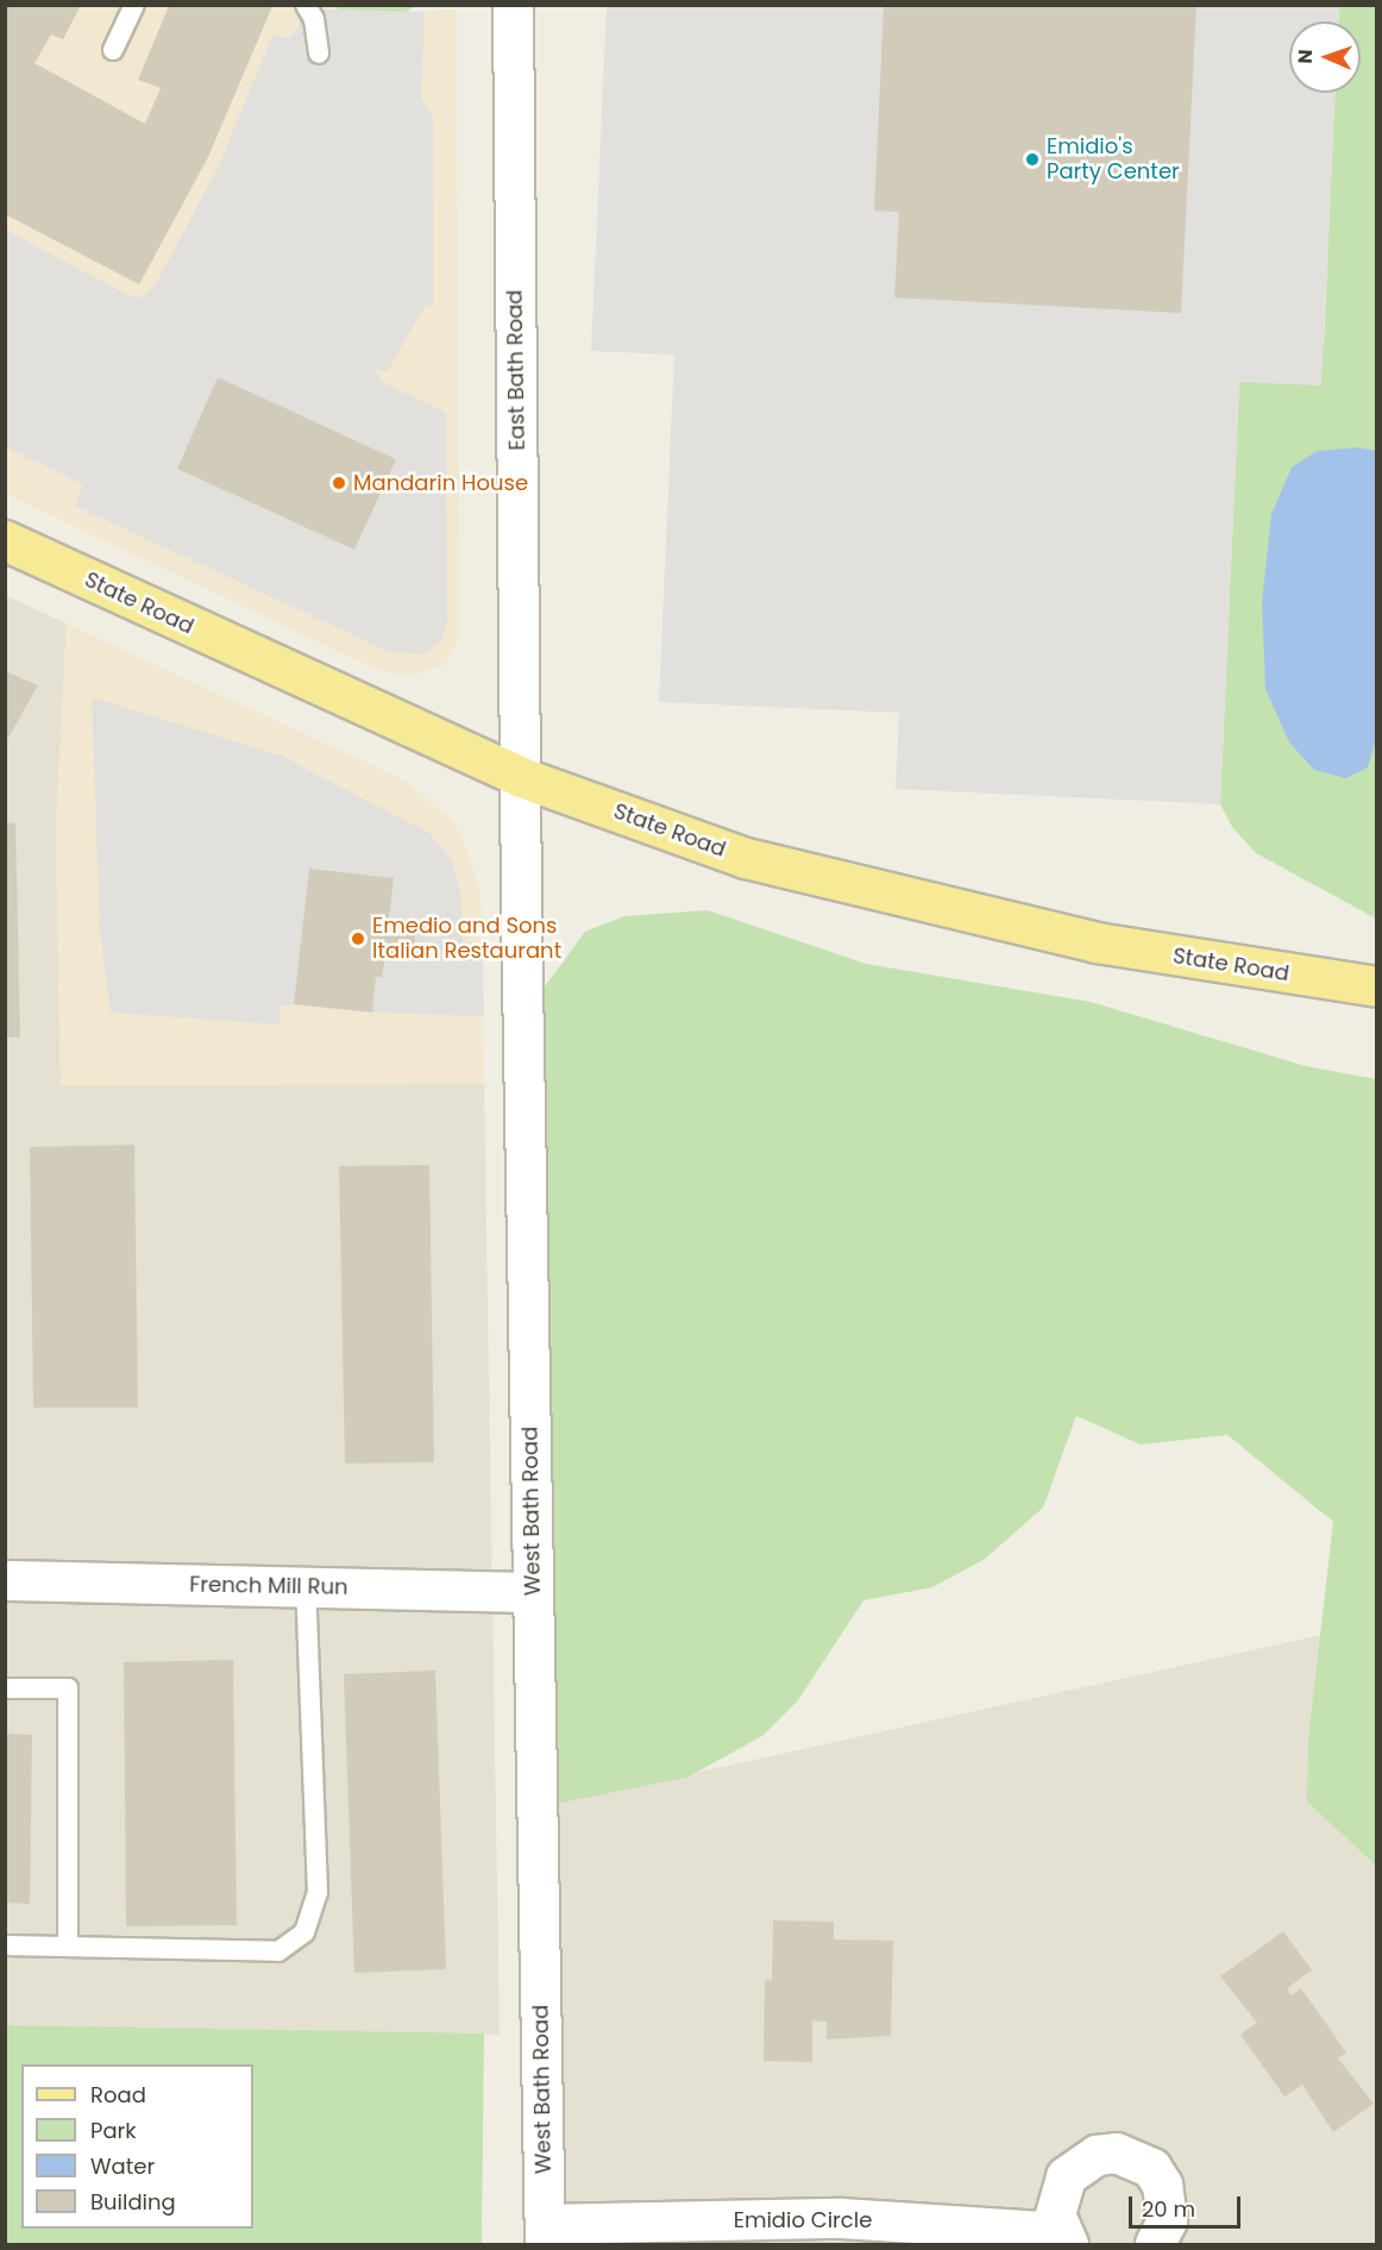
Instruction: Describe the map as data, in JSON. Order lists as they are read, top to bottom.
{
  "streets": {
    "main road": ["State Road"],
    "street": [
      "East Bath Road",
      "West Bath Road",
      "French Mill Run",
      "Emidio Circle"
    ]
  },
  "crossings": [
    ["East Bath Road", "State Road"],
    ["East Bath Road", "West Bath Road"],
    ["State Road", "West Bath Road"],
    ["West Bath Road", "French Mill Run"],
    ["West Bath Road", "Emidio Circle"]
  ],
  "places": ["Emidio's Party Center", "Mandarin House", "Emedio and Sons Italian Restaurant"],
  "legend": [
    "Road",
    "Park",
    "Water",
    "Building"
  ],
  "scale_bar": "20 m",
  "north": "left"
}
